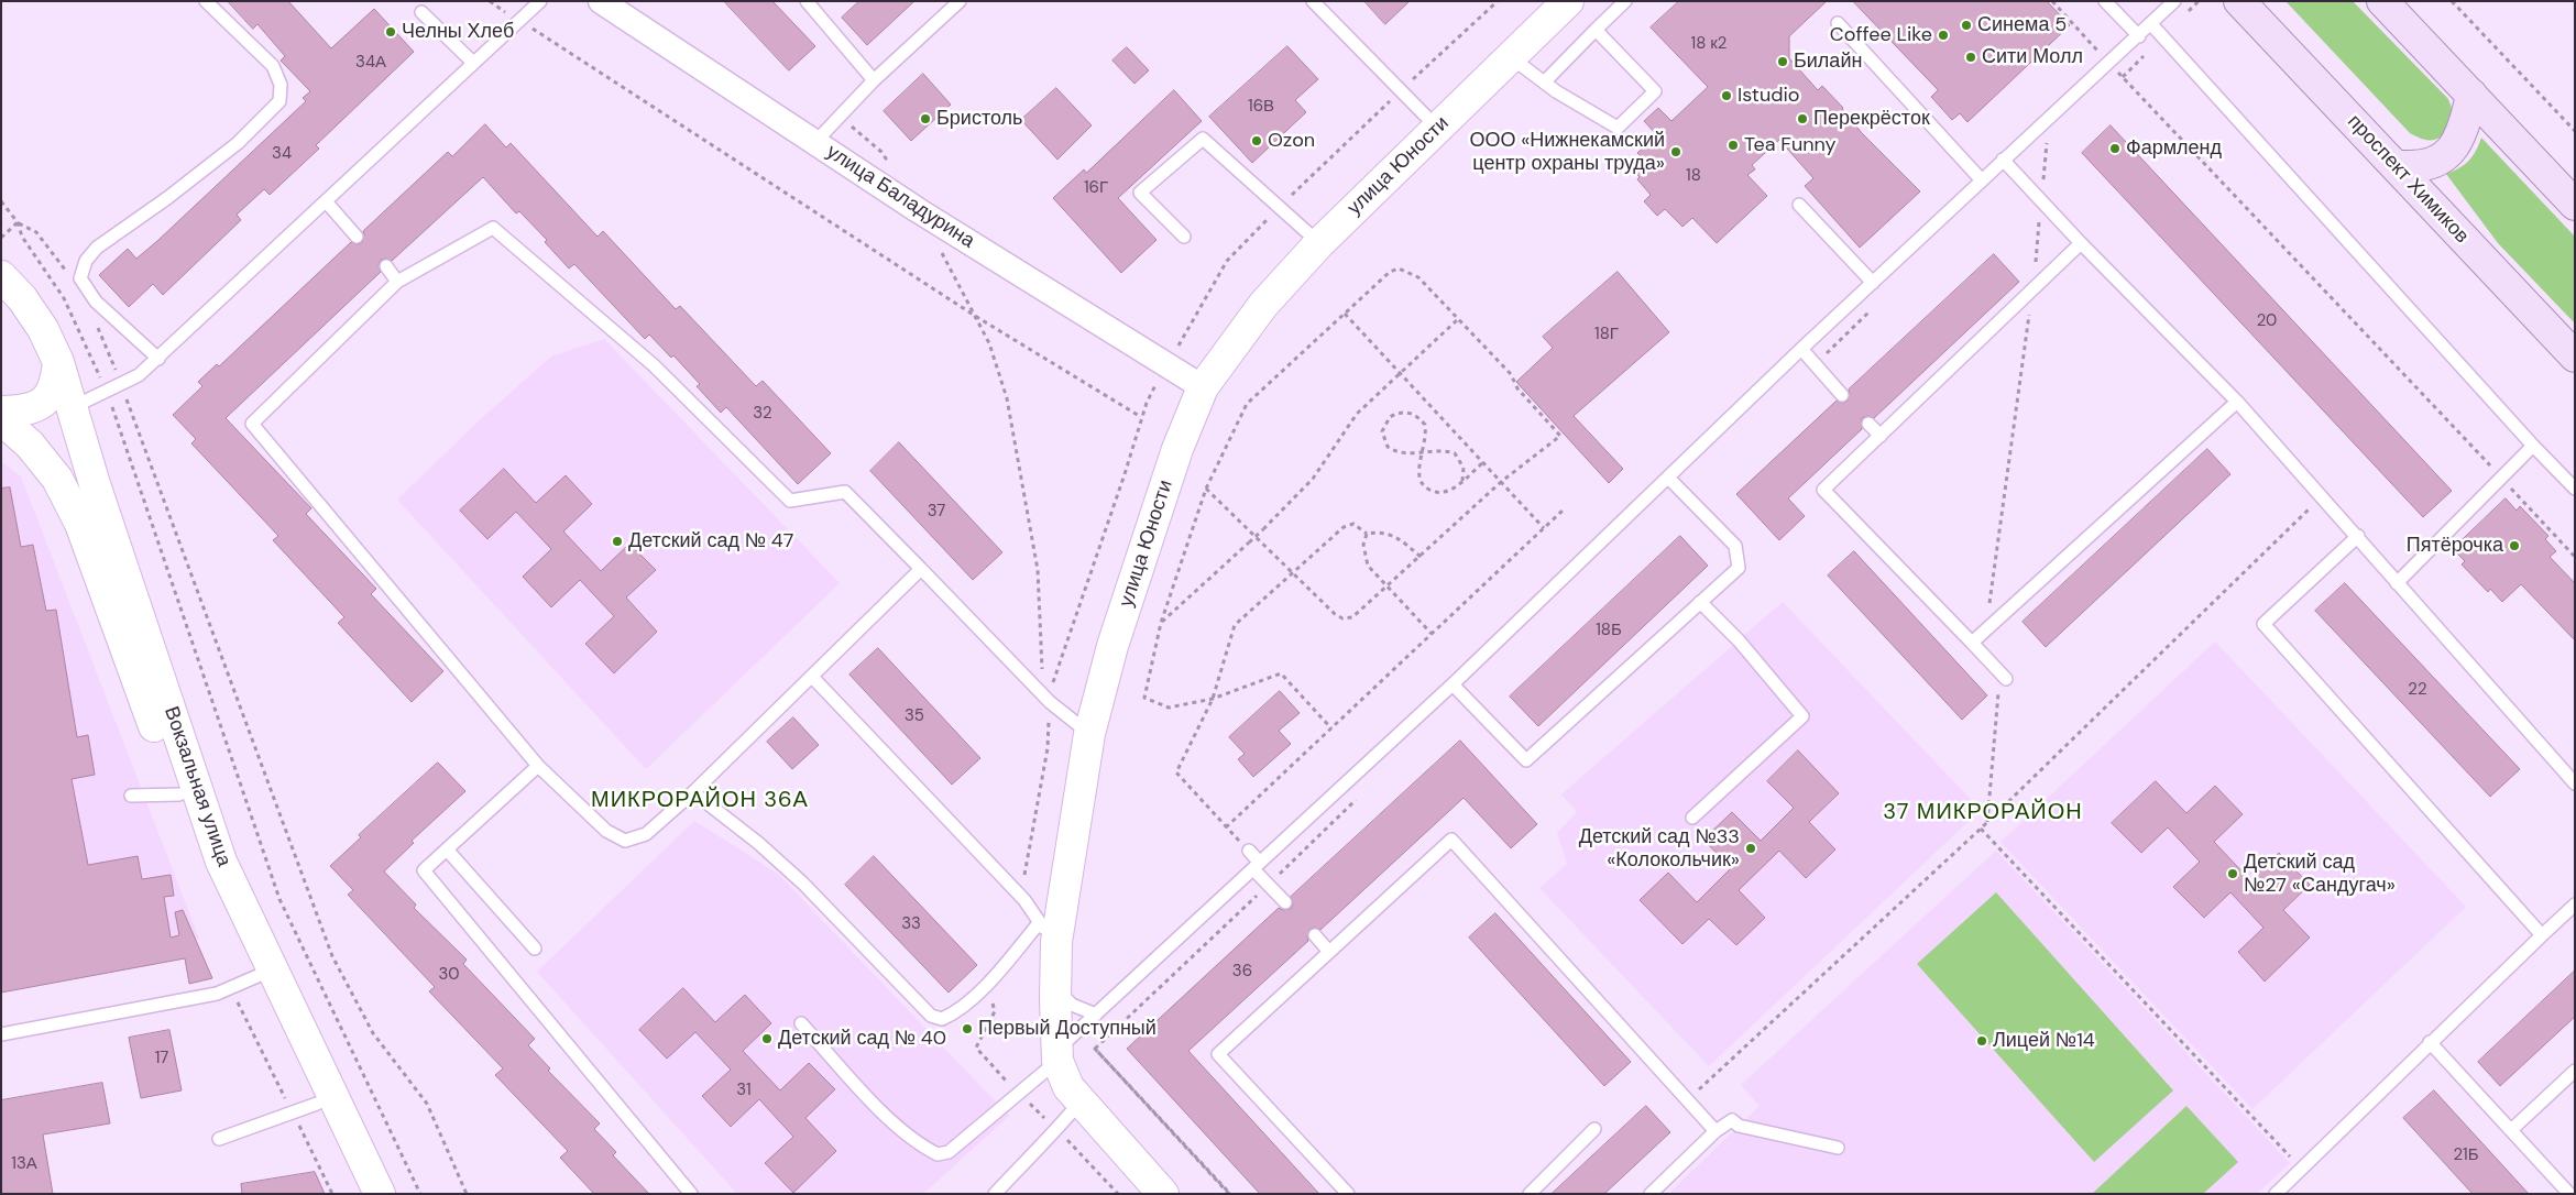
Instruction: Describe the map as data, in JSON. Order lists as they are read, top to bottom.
{
  "streets": {
    "main road": ["улица Юности", "проспект Химиков", "Вокзальная улица"],
    "street": ["улица Баладурина"]
  },
  "crossings": [
    ["улица Юности", "улица Баладурина"]
  ],
  "districts": ["МИКРОРАЙОН 36А", "37 МИКРОРАЙОН"],
  "places": [
    "Синема 5",
    "Челны Хлеб",
    "Coffee Like",
    "Сити Молл",
    "Билайн",
    "Istudio",
    "Бристоль",
    "Перекрёсток",
    "Ozon",
    "Tea Funny",
    "Фармленд",
    "ООО «Нижнекамский центр охраны труда»",
    "Детский сад № 47",
    "Пятёрочка",
    "Детский сад №33 «Колокольчик»",
    "Детский сад №27 «Сандугач»",
    "Первый Доступный",
    "Детский сад № 40",
    "Лицей №14"
  ],
  "house_numbers": [
    "18 к2",
    "34А",
    "16В",
    "34",
    "18",
    "16Г",
    "20",
    "18Г",
    "32",
    "37",
    "18Б",
    "22",
    "35",
    "33",
    "36",
    "30",
    "17",
    "31",
    "21Б",
    "13А"
  ]
}
